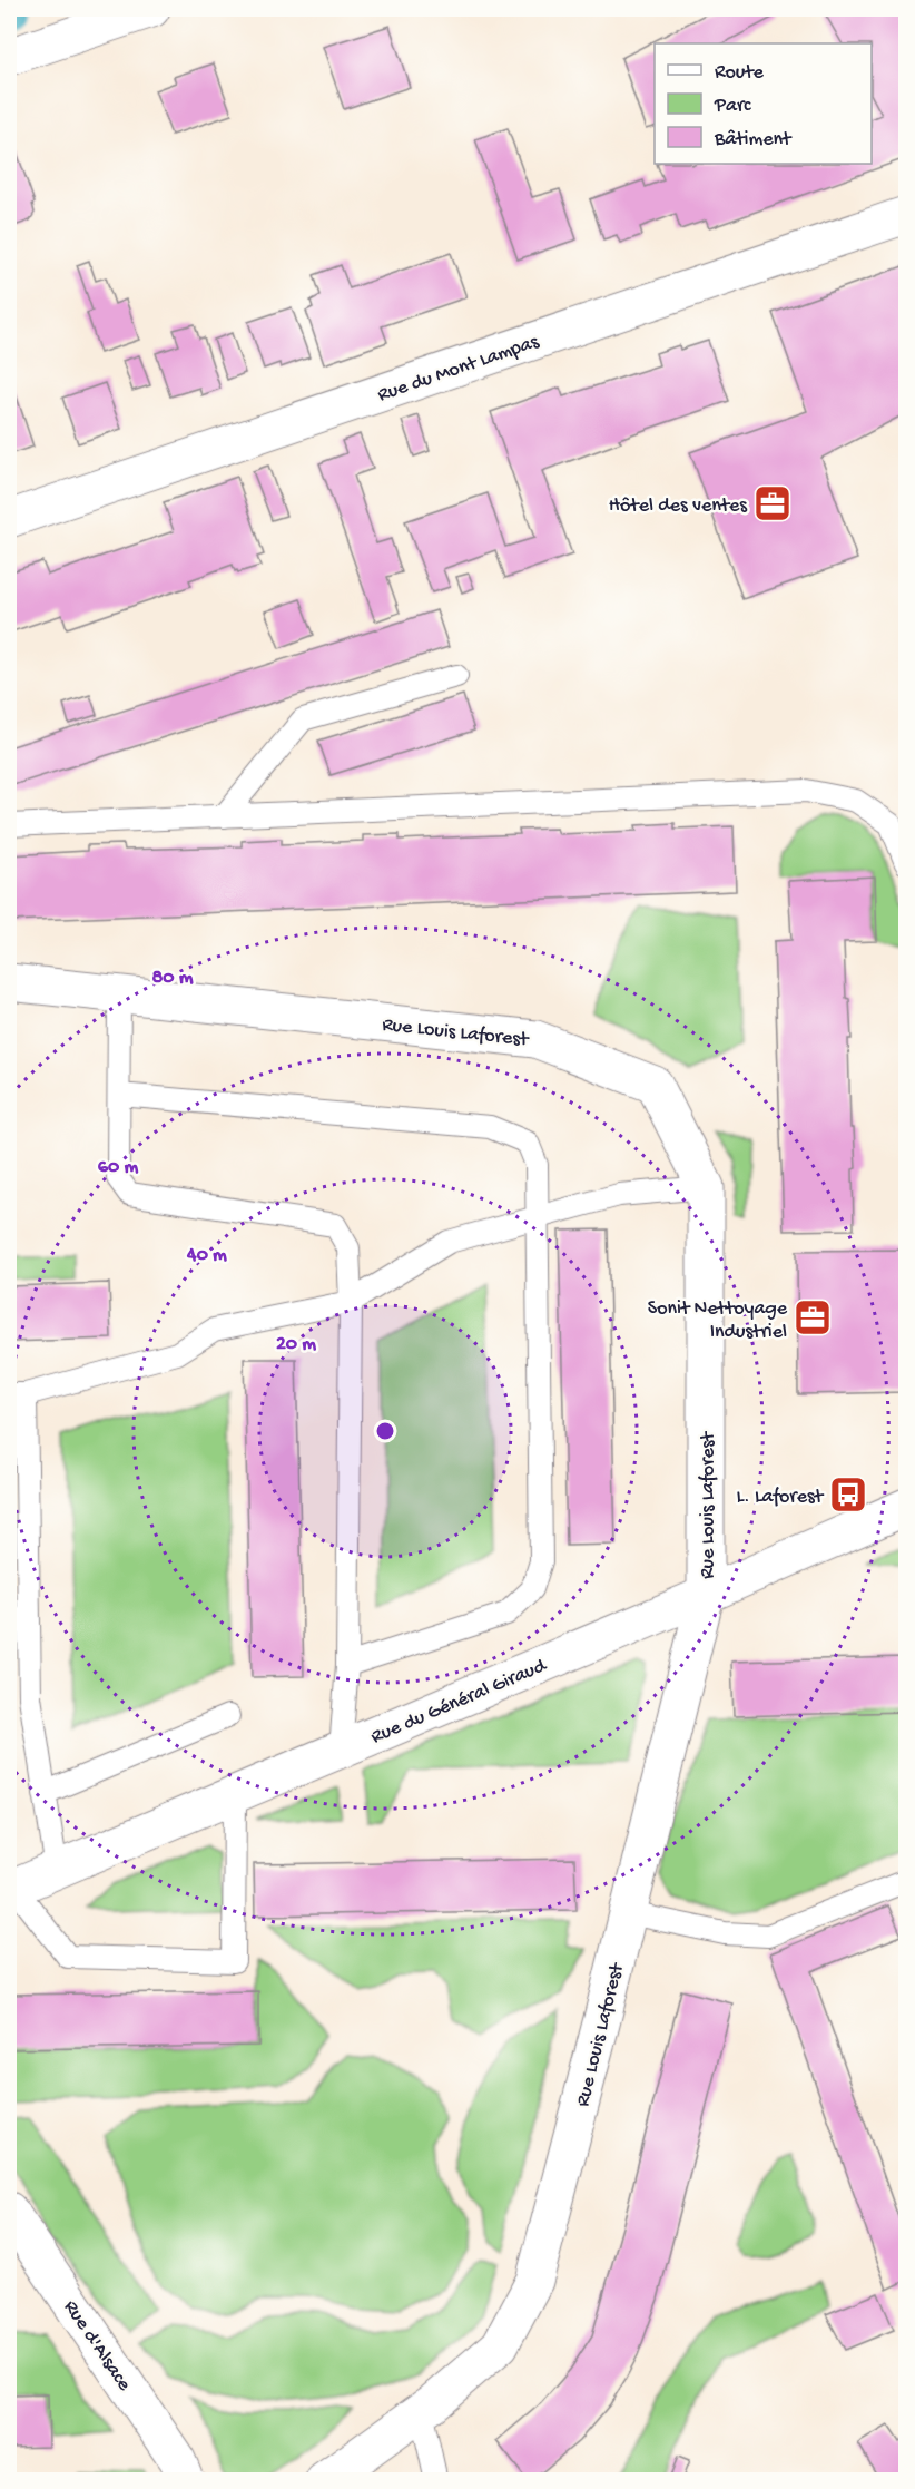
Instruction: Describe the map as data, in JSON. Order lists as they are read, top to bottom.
{
  "streets": {
    "street": [
      "Rue du Mont Lampas",
      "Rue Louis Laforest",
      "Rue du Général Giraud",
      "Rue d'Alsace"
    ]
  },
  "crossings": [
    ["Rue Louis Laforest", "Rue du Général Giraud"]
  ],
  "places": {
    "office": ["Hôtel des ventes", "Sonit Nettoyage Industriel"],
    "bus stop": ["L. Laforest"]
  },
  "legend": ["Route", "Parc", "Bâtiment"],
  "rings": [
    "80 m",
    "60 m",
    "40 m",
    "20 m"
  ]
}
